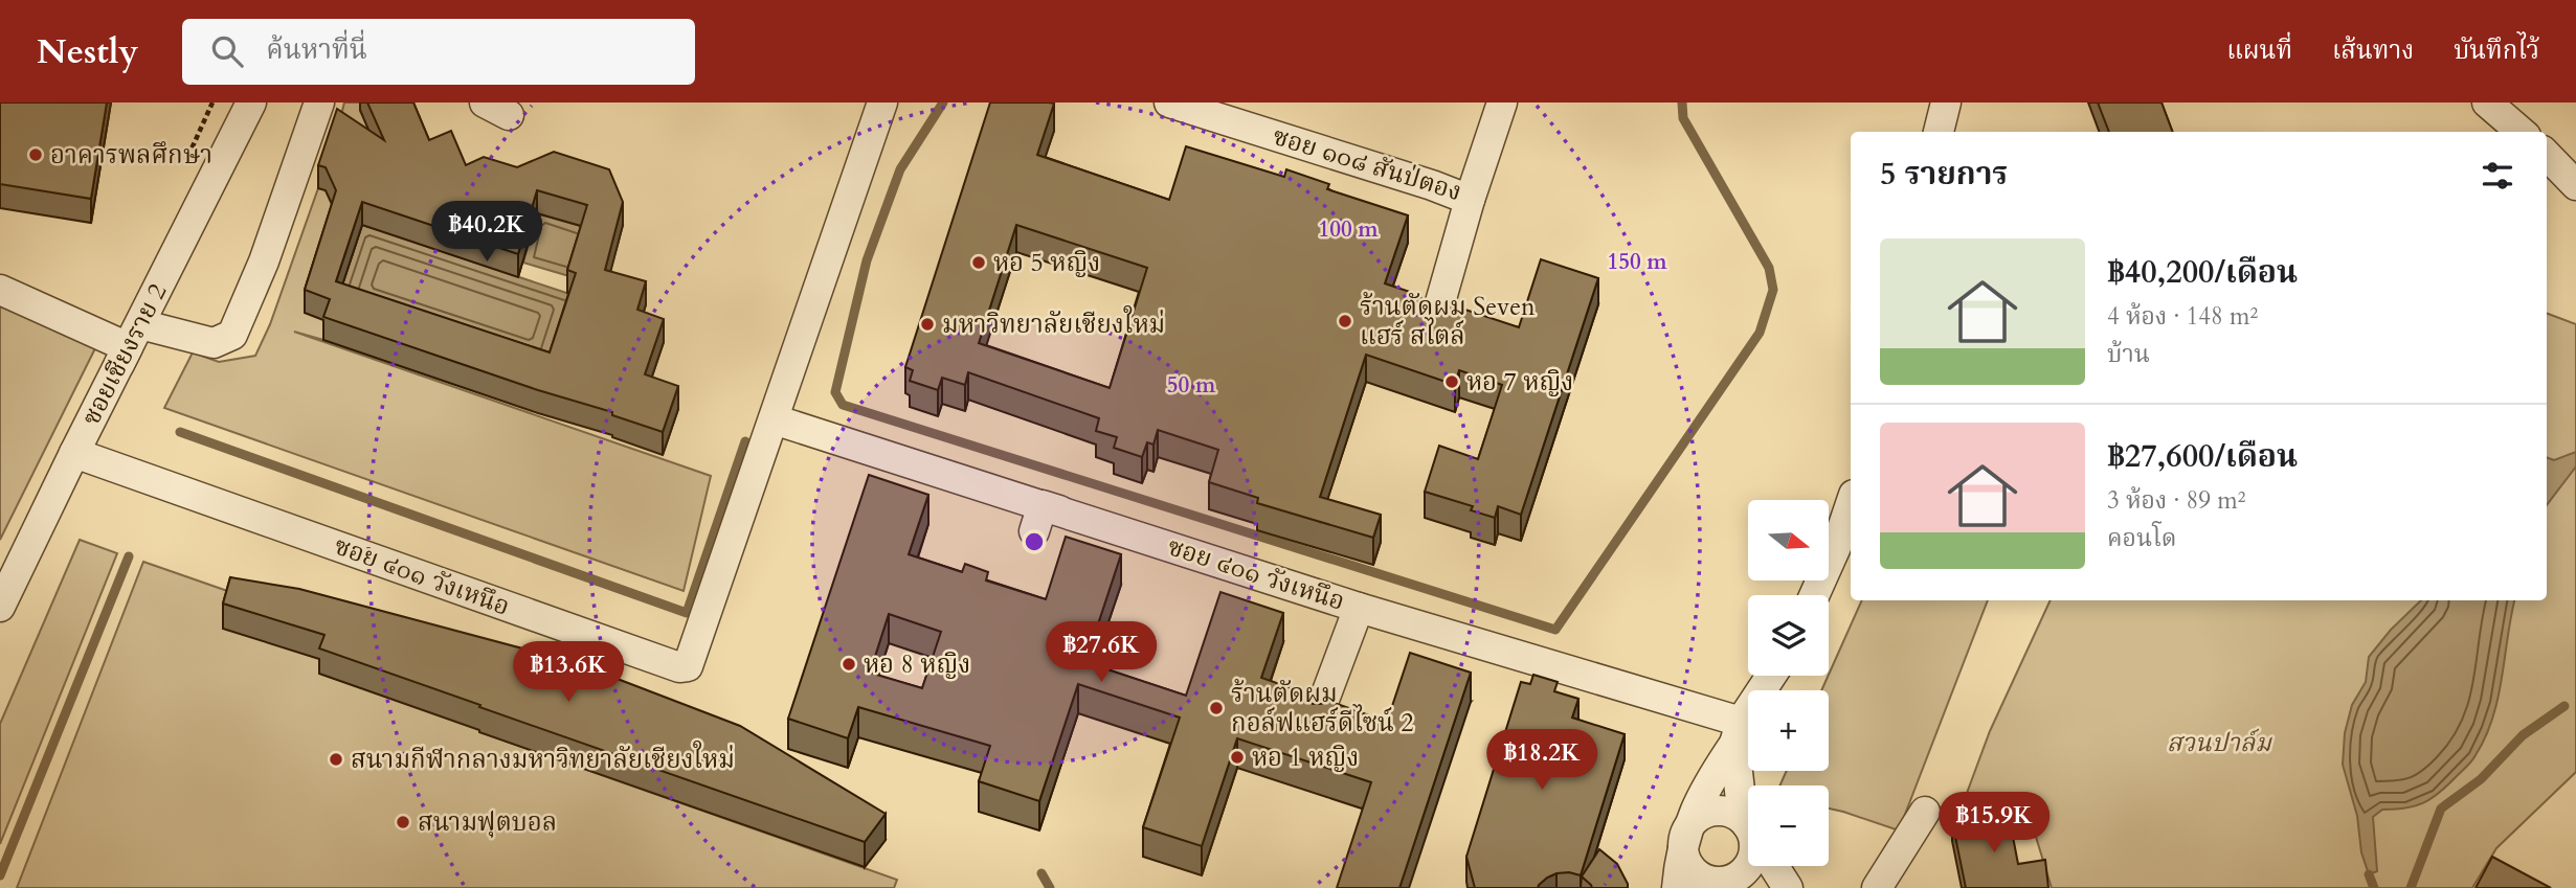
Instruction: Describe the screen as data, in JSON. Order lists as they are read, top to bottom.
{
  "streets": {
    "street": ["ซอยเชียงราย 2", "ซอย ๔๐๑ วังเหนึอ"]
  },
  "crossings": [
    ["ซอยเชียงราย 2", "ซอย ๔๐๑ วังเหนึอ"]
  ],
  "parks": ["สวนปาล์ม"],
  "places": [
    "อาคารพลศึกษา",
    "หอ 5 หญิง",
    "ร้านตัดผม Seven แฮร์ สไตล์",
    "มหาวิทยาลัยเชียงใหม่",
    "หอ 7 หญิง",
    "หอ 8 หญิง",
    "ร้านตัดผม กอล์ฟแฮร์ดีไซน์ 2",
    "หอ 1 หญิง",
    "สนามกีฬากลางมหาวิทยาลัยเชียงใหม่",
    "สนามฟุตบอล"
  ],
  "north": "right",
  "page": {
    "header": "Nestly",
    "search": "ค้นหาที่นี่",
    "nav": ["แผนที่", "เส้นทาง", "บันทึกไว้"],
    "heading": "5 รายการ",
    "price": [
      "฿40.2K",
      "฿27.6K",
      "฿13.6K",
      "฿18.2K",
      "฿15.9K"
    ],
    "list": [
      {
        "name": "฿40,200/เดือน",
        "note": "4 ห้อง · 148 m² · บ้าน"
      },
      {
        "name": "฿27,600/เดือน",
        "note": "3 ห้อง · 89 m² · คอนโด"
      }
    ],
    "map_buttons": ["+", "−"]
  },
  "rings": ["100 m", "150 m", "50 m"]
}
